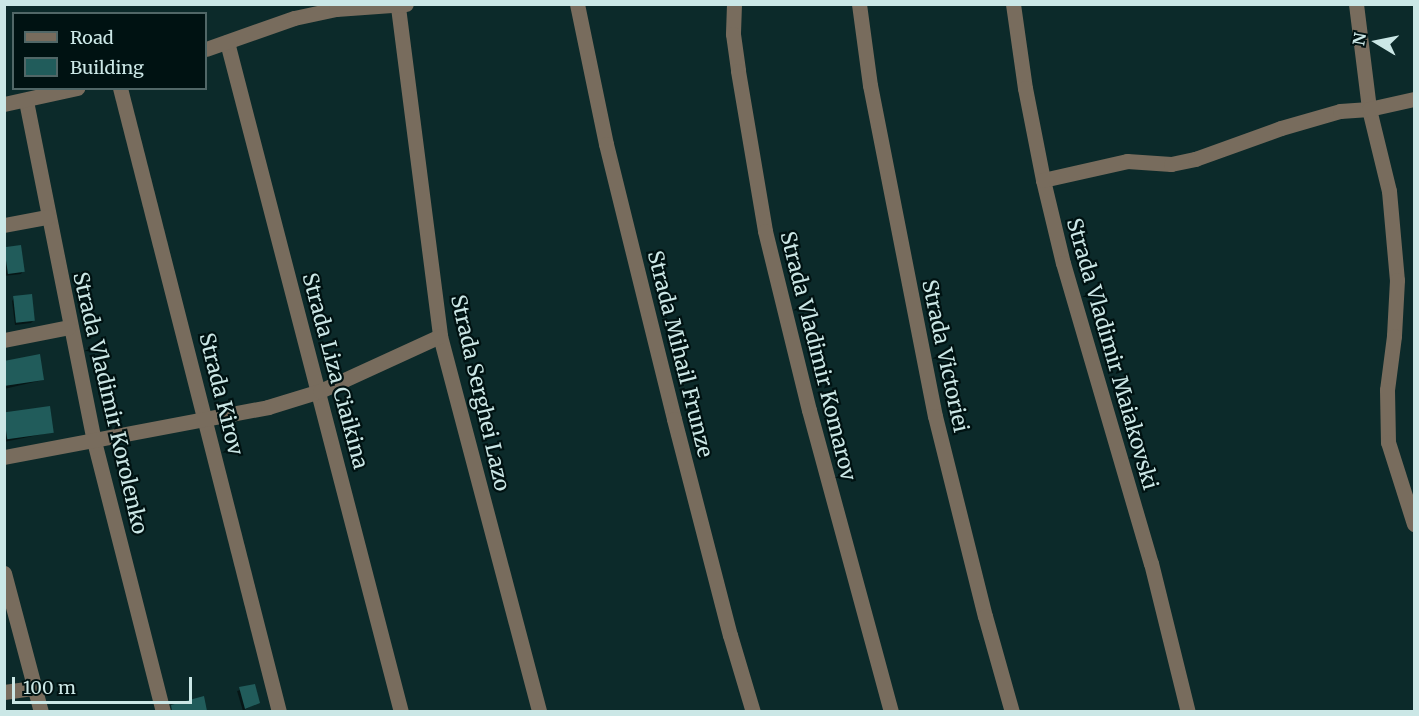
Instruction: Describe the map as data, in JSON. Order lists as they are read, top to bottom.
{
  "streets": {
    "street": [
      "Strada Mihail Frunze",
      "Strada Vladimir Maiakovski",
      "Strada Vladimir Komarov",
      "Strada Victoriei",
      "Strada Liza Ciaikina",
      "Strada Serghei Lazo",
      "Strada Kirov",
      "Strada Vladimir Korolenko"
    ]
  },
  "legend": ["Road", "Building"],
  "scale_bar": "100 m",
  "north": "left"
}
